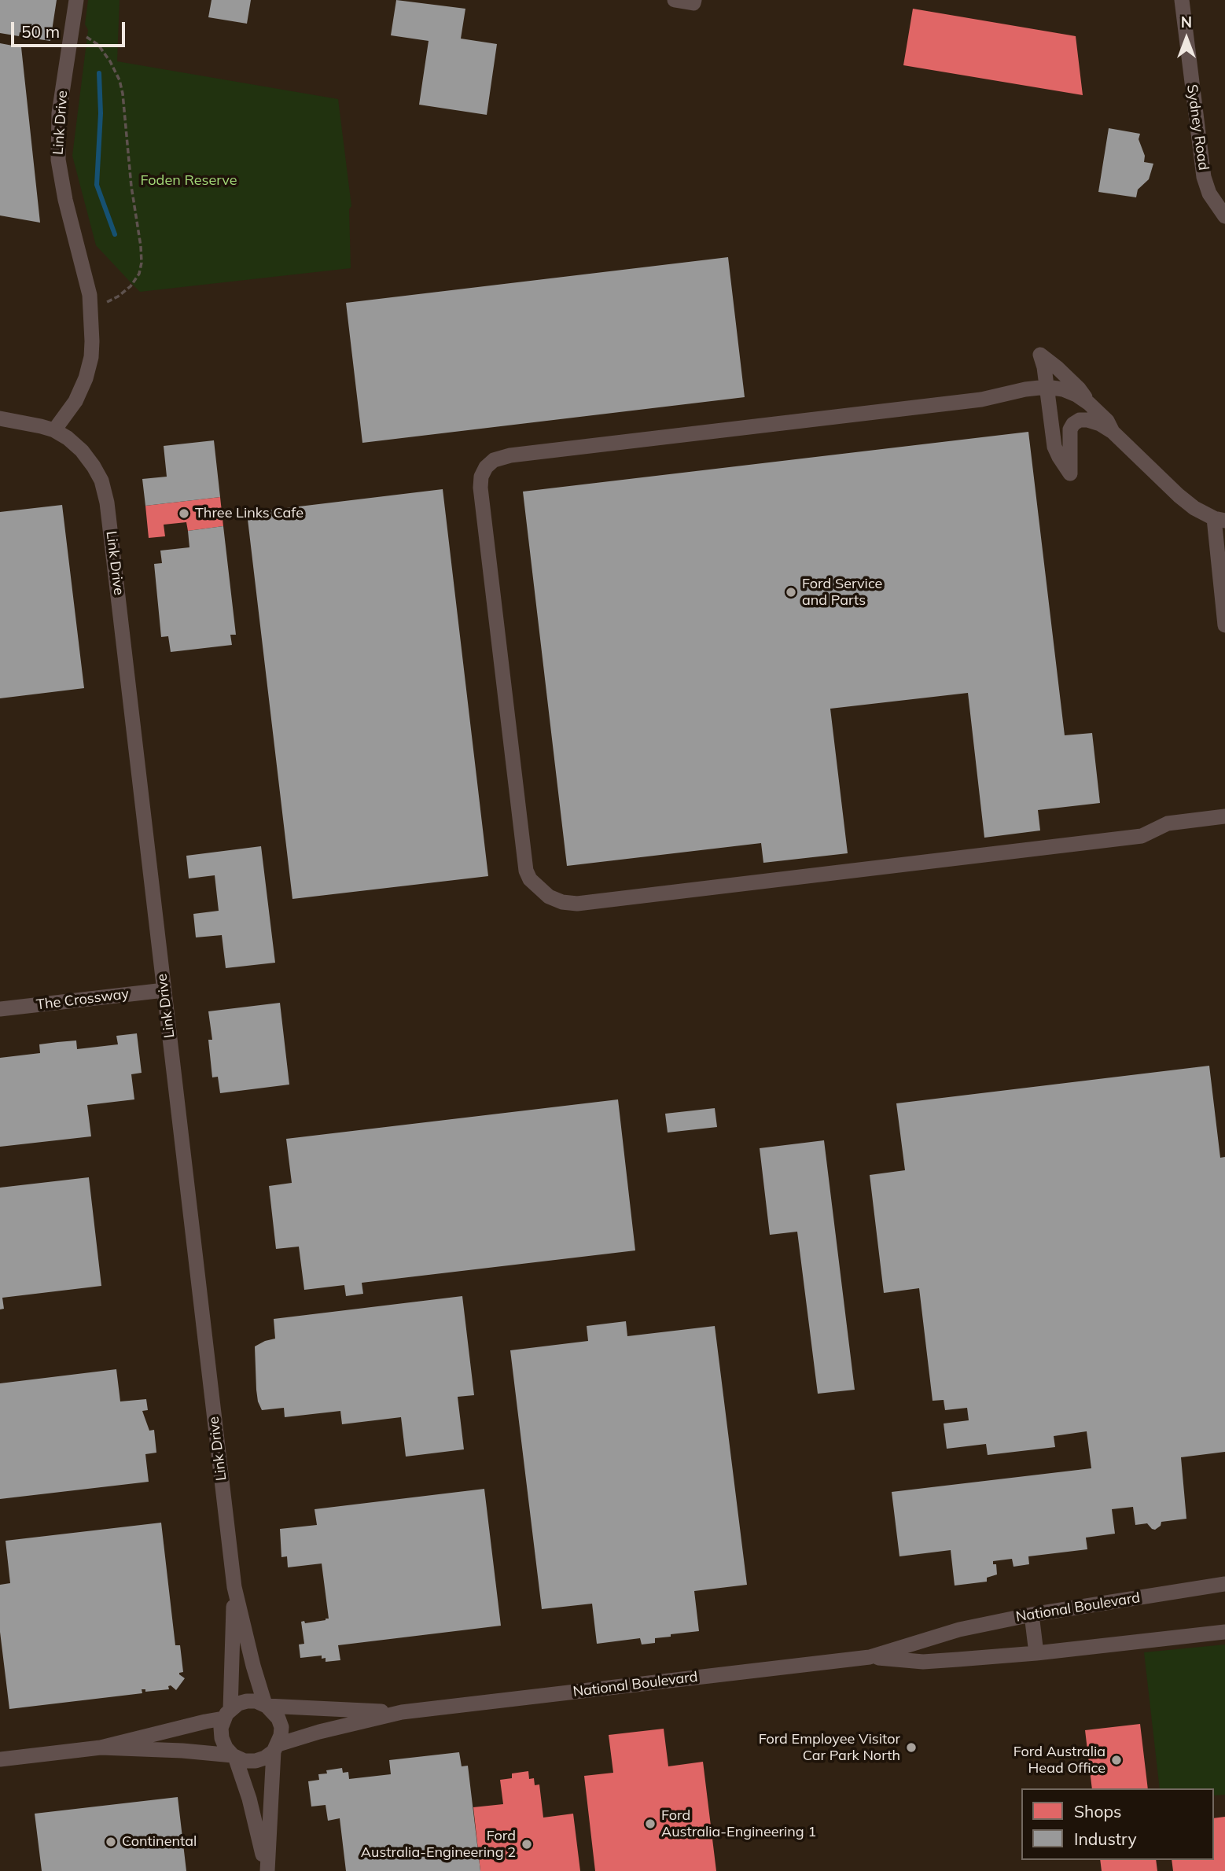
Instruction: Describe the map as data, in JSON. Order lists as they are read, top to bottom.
{
  "streets": {
    "street": [
      "Link Drive",
      "Sydney Road",
      "The Crossway",
      "National Boulevard"
    ]
  },
  "crossings": [
    ["Link Drive", "The Crossway"],
    ["Link Drive", "National Boulevard"]
  ],
  "parks": ["Foden Reserve"],
  "places": [
    "Three Links Cafe",
    "Ford Service and Parts",
    "Ford Employee Visitor Car Park North",
    "Ford Australia Head Office",
    "Ford Australia-Engineering 1",
    "Continental",
    "Ford Australia-Engineering 2"
  ],
  "legend": ["Shops", "Industry"],
  "scale_bar": "50 m",
  "north": "top"
}
